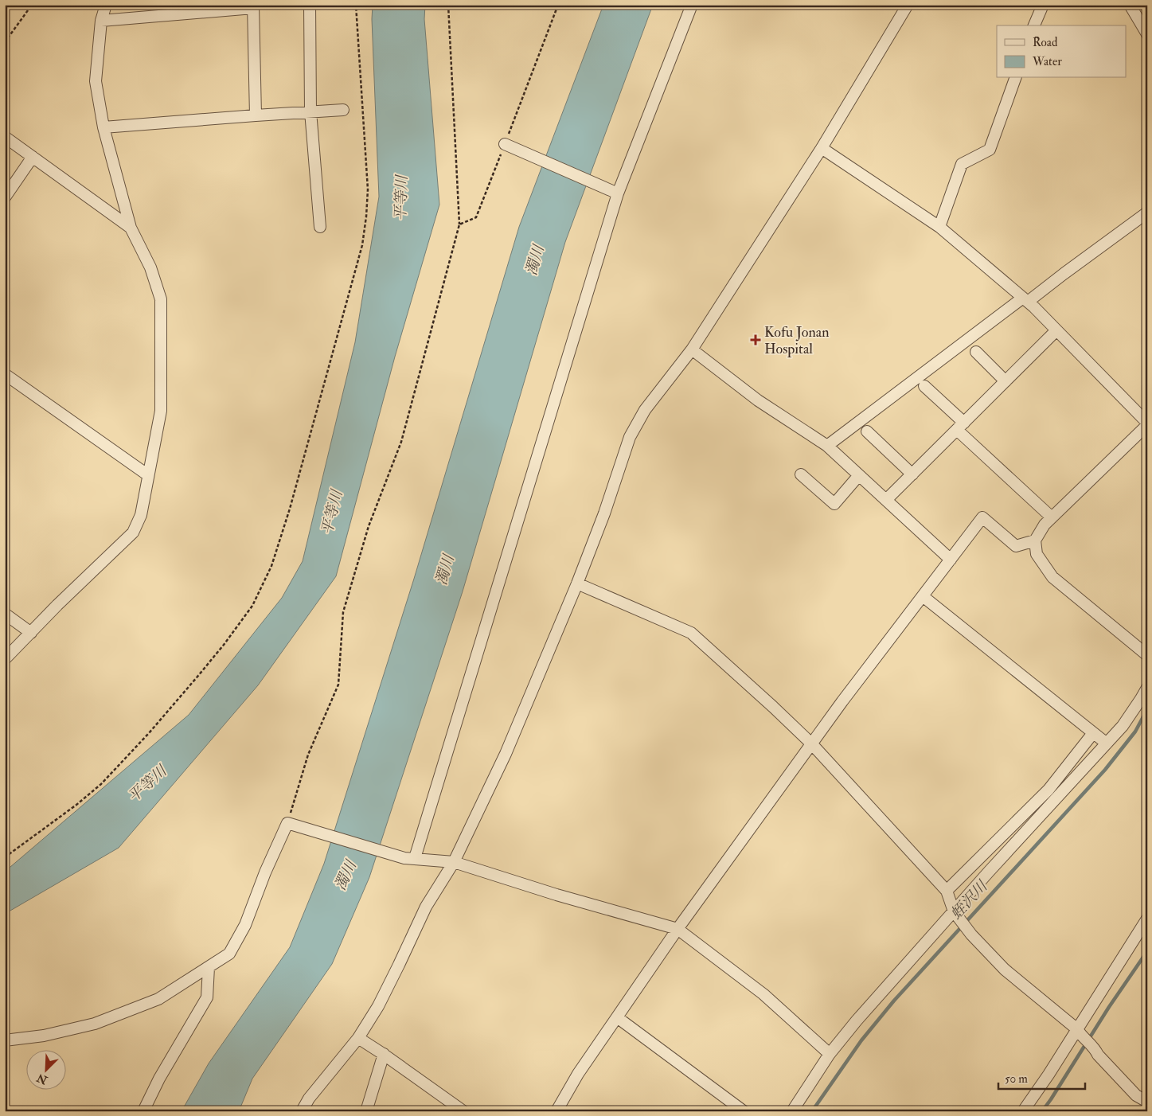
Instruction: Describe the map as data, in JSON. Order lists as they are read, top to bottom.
{
  "water": ["平等川", "濁川", "蛭沢川"],
  "places": {
    "health": ["Kofu Jonan Hospital"]
  },
  "legend": ["Road", "Water"],
  "scale_bar": "50 m",
  "north": "bottom left"
}
